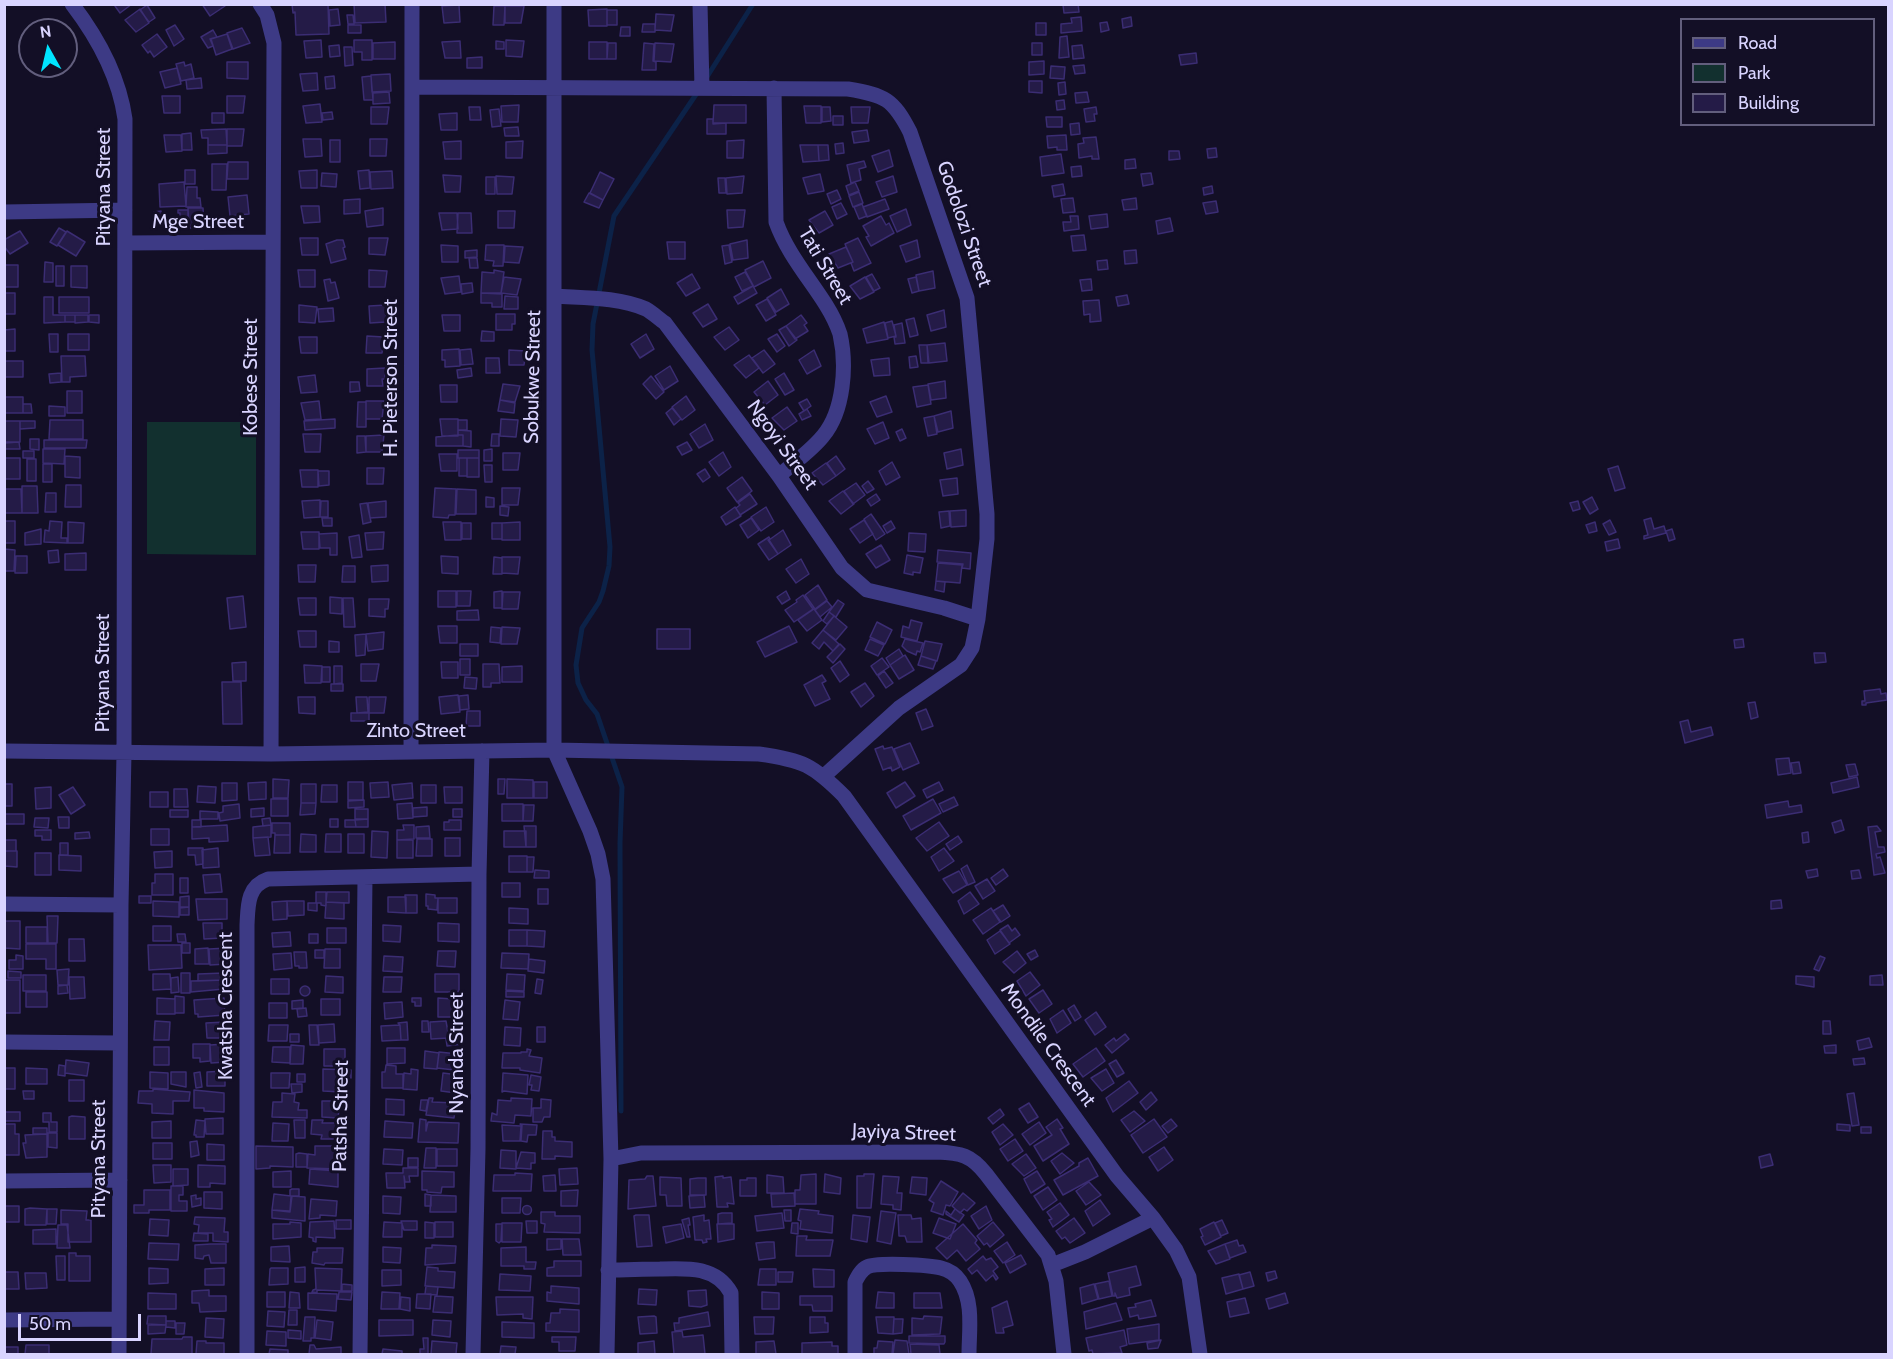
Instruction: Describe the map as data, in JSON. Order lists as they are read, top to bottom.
{
  "streets": {
    "street": [
      "Pityana Street",
      "Mge Street",
      "Godolozi Street",
      "Tati Street",
      "Kobese Street",
      "Sobukwe Street",
      "H. Pieterson Street",
      "Ngoyi Street",
      "Zinto Street",
      "Kwatsha Crescent",
      "Mondile Crescent",
      "Nyanda Street",
      "Patsha Street",
      "Jayiya Street"
    ]
  },
  "crossings": [
    ["Pityana Street", "Mge Street"],
    ["Pityana Street", "Zinto Street"],
    ["Mge Street", "Kobese Street"],
    ["Godolozi Street", "Tati Street"],
    ["Godolozi Street", "Sobukwe Street"],
    ["Godolozi Street", "H. Pieterson Street"],
    ["Godolozi Street", "Ngoyi Street"],
    ["Godolozi Street", "Zinto Street"],
    ["Godolozi Street", "Mondile Crescent"],
    ["Tati Street", "Ngoyi Street"],
    ["Kobese Street", "Zinto Street"],
    ["Sobukwe Street", "Ngoyi Street"],
    ["Sobukwe Street", "Zinto Street"],
    ["H. Pieterson Street", "Zinto Street"],
    ["Zinto Street", "Mondile Crescent"],
    ["Zinto Street", "Nyanda Street"],
    ["Kwatsha Crescent", "Nyanda Street"],
    ["Kwatsha Crescent", "Patsha Street"]
  ],
  "legend": ["Road", "Park", "Building"],
  "scale_bar": "50 m",
  "north": "top"
}
